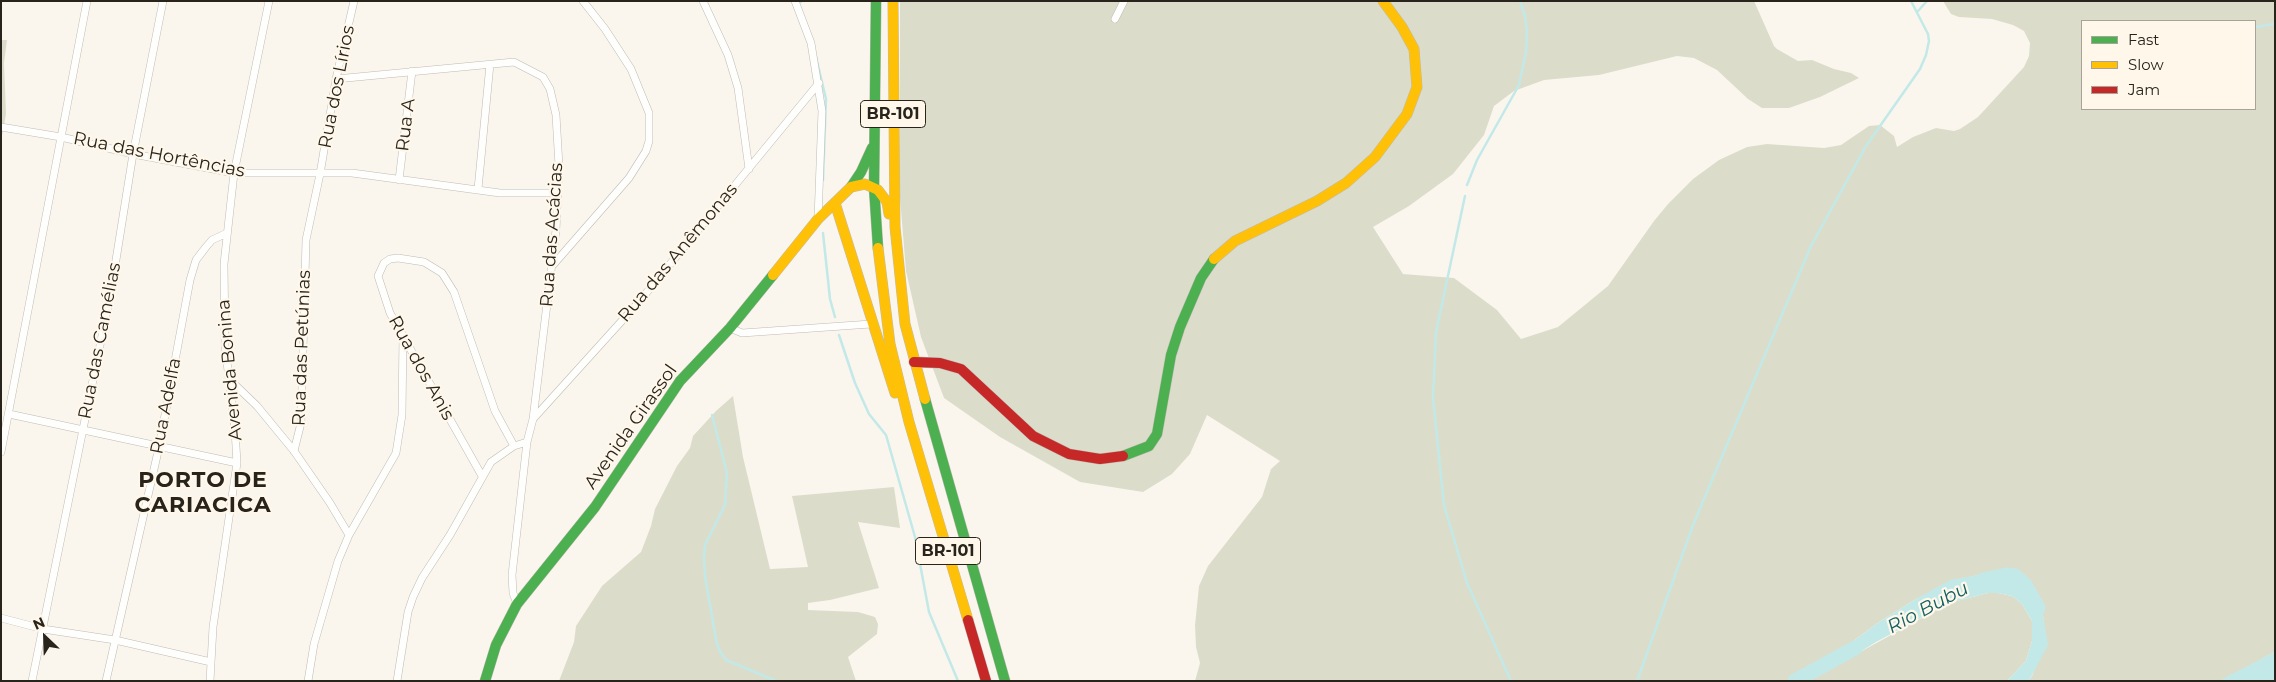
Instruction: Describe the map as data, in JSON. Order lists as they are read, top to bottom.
{
  "streets": {
    "main road": ["BR-101", "Avenida Girassol"],
    "street": [
      "Rua dos Lírios",
      "Rua A",
      "Rua das Hortências",
      "Rua das Acácias",
      "Rua das Anêmonas",
      "Rua das Camélias",
      "Rua das Petúnias",
      "Rua dos Anis",
      "Avenida Bonina",
      "Rua Adelfa"
    ]
  },
  "crossings": [
    ["Rua dos Lírios", "Rua das Hortências"],
    ["Rua dos Lírios", "Rua das Acácias"],
    ["Rua dos Lírios", "Rua das Petúnias"],
    ["BR-101", "Avenida Girassol"],
    ["Rua A", "Rua das Hortências"],
    ["Rua A", "Rua das Acácias"],
    ["Rua das Hortências", "Rua das Acácias"],
    ["Rua das Hortências", "Rua das Camélias"],
    ["Rua das Hortências", "Rua das Petúnias"],
    ["Rua das Hortências", "Avenida Bonina"],
    ["Rua das Acácias", "Rua das Anêmonas"],
    ["Rua das Acácias", "Avenida Girassol"],
    ["Avenida Bonina", "Rua Adelfa"]
  ],
  "districts": ["PORTO DE CARIACICA"],
  "water": ["Rio Bubu"],
  "legend": ["Fast", "Slow", "Jam"],
  "north": "top left"
}
